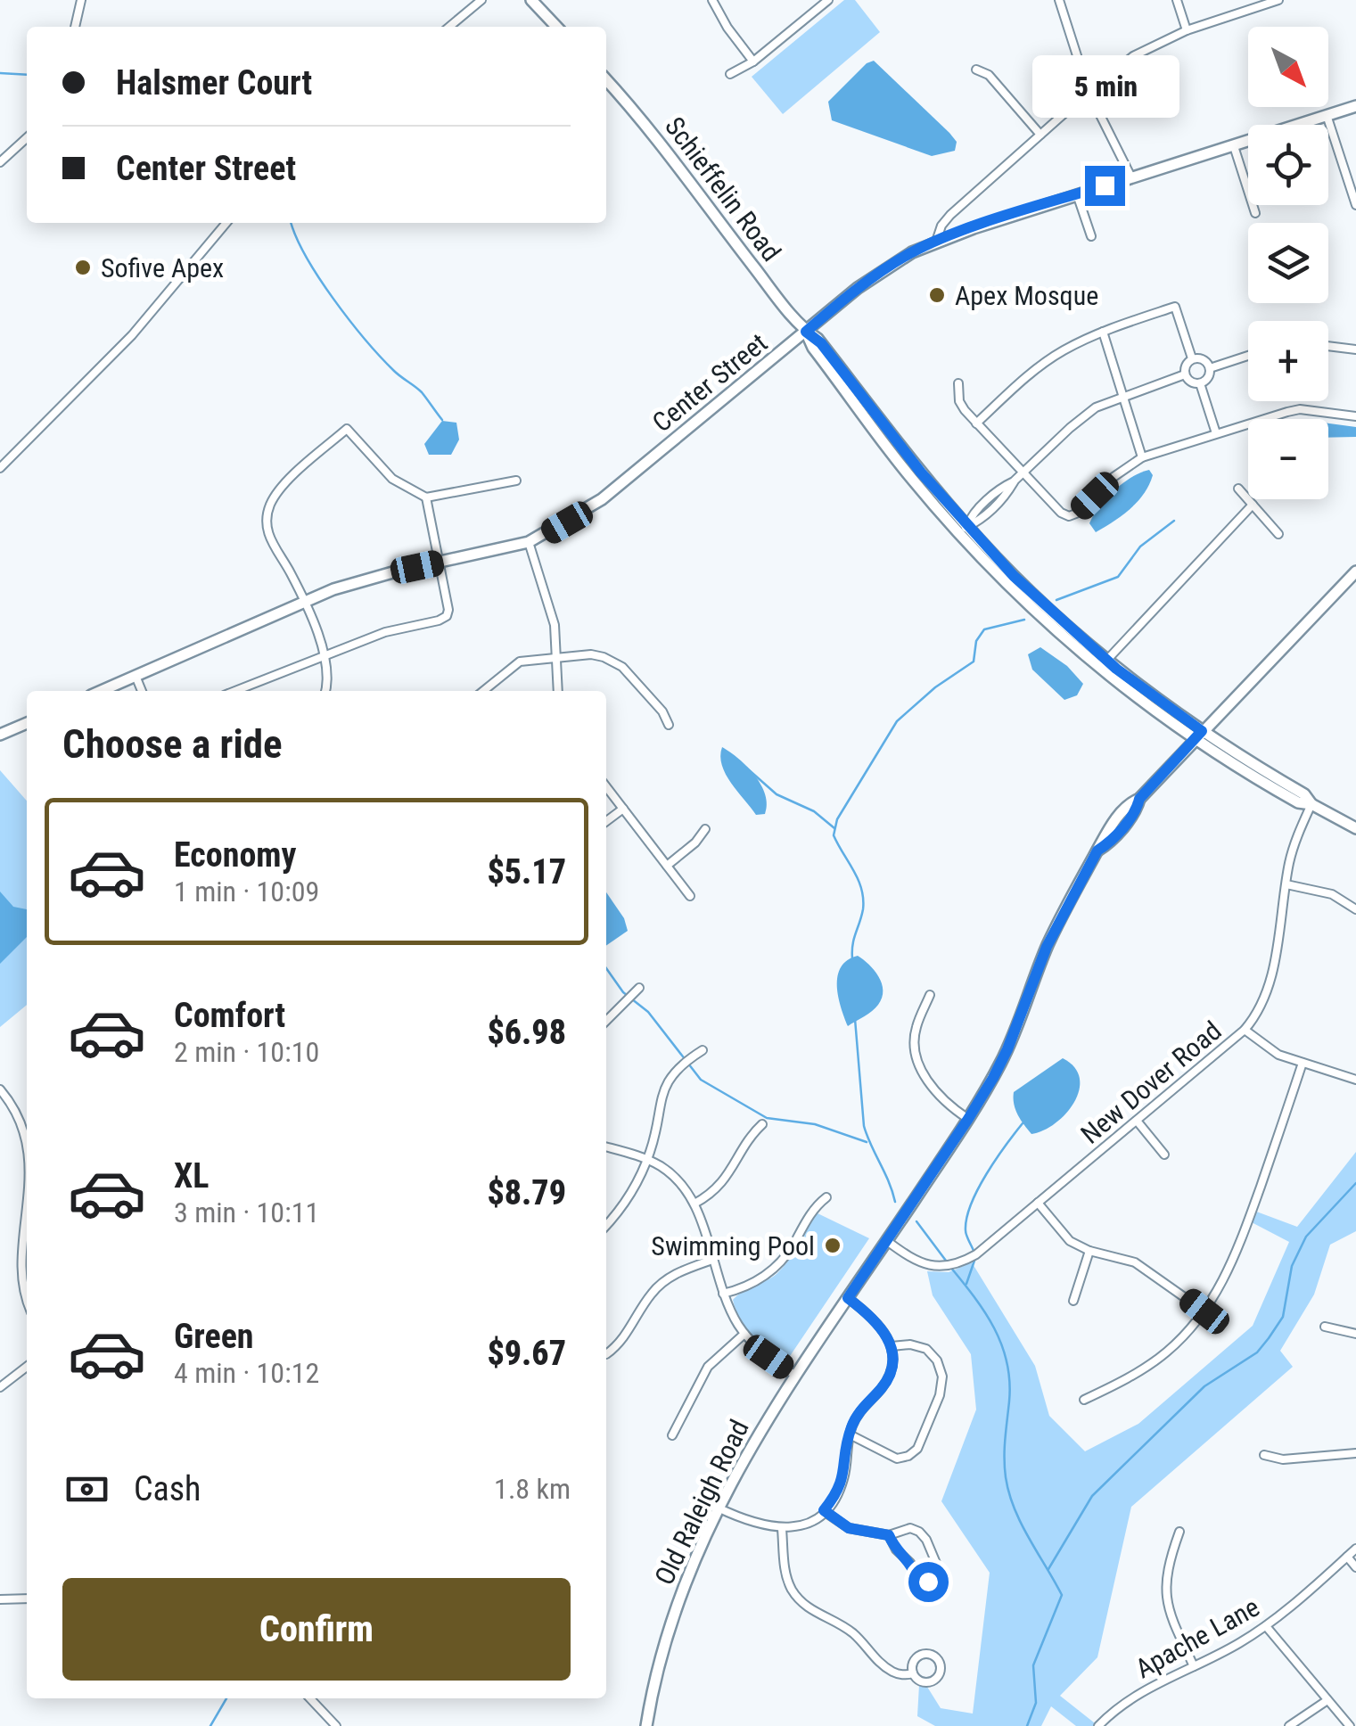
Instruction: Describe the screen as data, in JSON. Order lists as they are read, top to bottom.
{
  "streets": {
    "main road": ["Schieffelin Road", "Center Street", "Old Raleigh Road"],
    "street": ["New Dover Road", "Apache Lane"]
  },
  "crossings": [
    ["Schieffelin Road", "Center Street"],
    ["New Dover Road", "Old Raleigh Road"]
  ],
  "places": ["Sofive Apex", "Apex Mosque", "Swimming Pool"],
  "north": "bottom right",
  "page": {
    "map_buttons": ["+", "−"],
    "banner": ["Halsmer Court", "Center Street"],
    "bubble": "5 min",
    "heading": "Choose a ride",
    "list": [
      {
        "name": "Economy",
        "note": "1 min · 10:09",
        "value": "$5.17"
      },
      {
        "name": "Comfort",
        "note": "2 min · 10:10",
        "value": "$6.98"
      },
      {
        "name": "XL",
        "note": "3 min · 10:11",
        "value": "$8.79"
      },
      {
        "name": "Green",
        "note": "4 min · 10:12",
        "value": "$9.67"
      }
    ],
    "pay": ["Cash", "1.8 km"],
    "buttons": "Confirm"
  }
}
